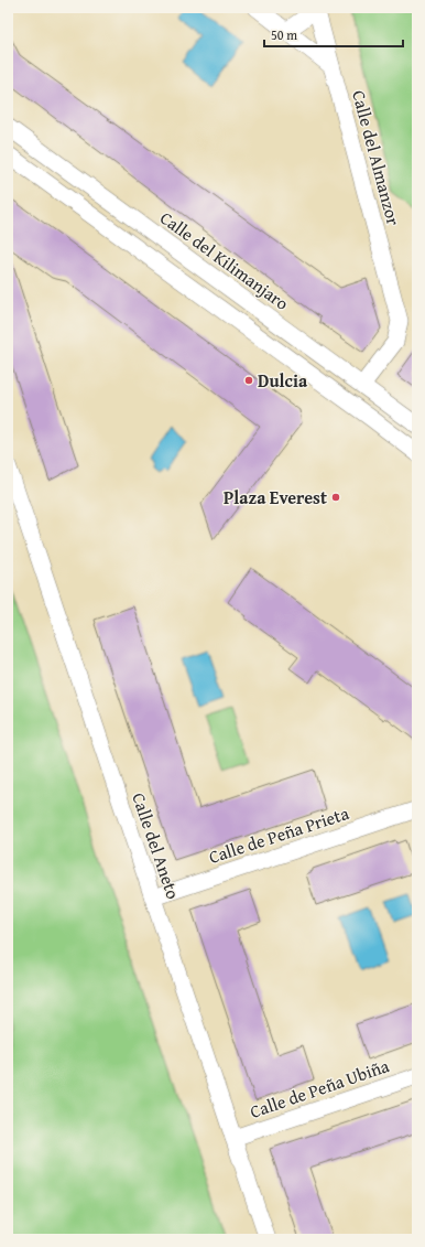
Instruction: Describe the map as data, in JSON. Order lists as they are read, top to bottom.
{
  "streets": {
    "street": [
      "Calle del Almanzor",
      "Calle del Kilimanjaro",
      "Calle de Peña Prieta",
      "Calle del Aneto",
      "Calle de Peña Ubiña"
    ]
  },
  "crossings": [
    ["Calle del Almanzor", "Calle del Kilimanjaro"],
    ["Calle de Peña Prieta", "Calle del Aneto"],
    ["Calle del Aneto", "Calle de Peña Ubiña"]
  ],
  "places": ["Dulcia", "Plaza Everest"],
  "scale_bar": "50 m"
}
